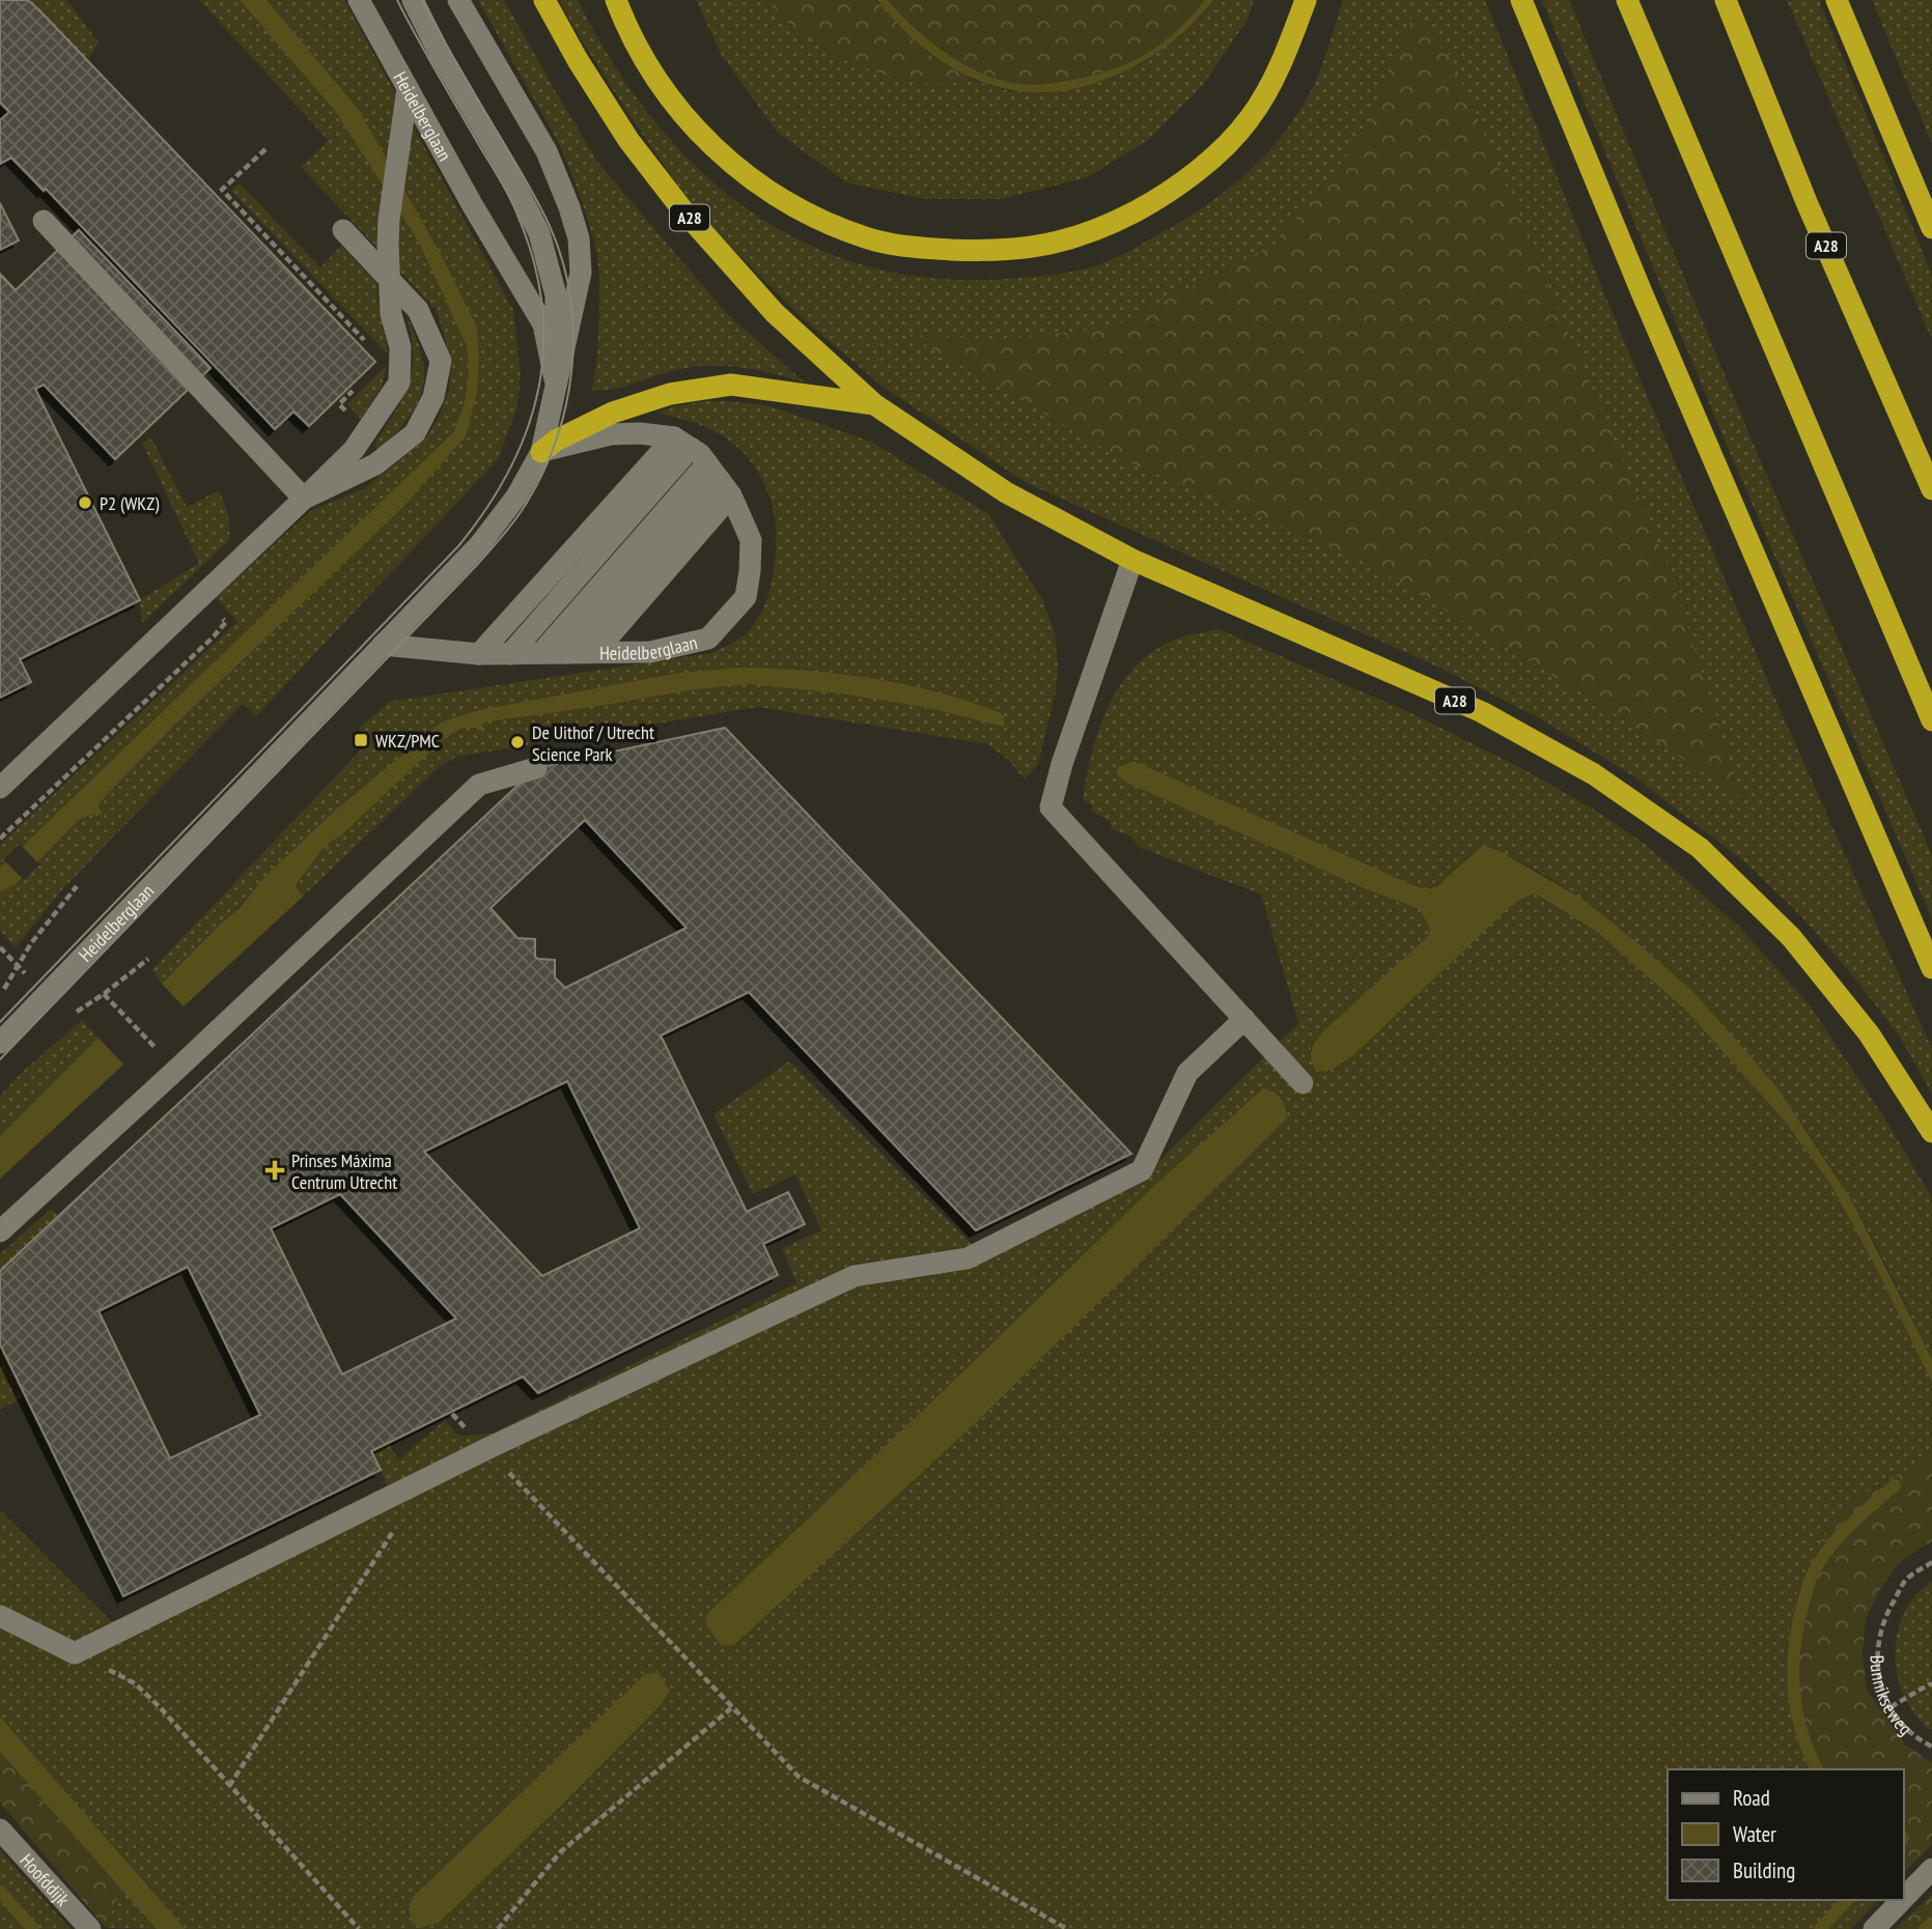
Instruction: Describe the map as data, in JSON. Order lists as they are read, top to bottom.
{
  "streets": {
    "highway": ["A28"],
    "street": ["Heidelberglaan", "Hoofddijk"],
    "path": ["Bunnikseweg"]
  },
  "places": {
    "other": ["P2 (WKZ)", "De Uithof / Utrecht Science Park"],
    "transit": ["WKZ/PMC"],
    "health": ["Prinses Máxima Centrum Utrecht"]
  },
  "legend": ["Road", "Water", "Building"]
}
